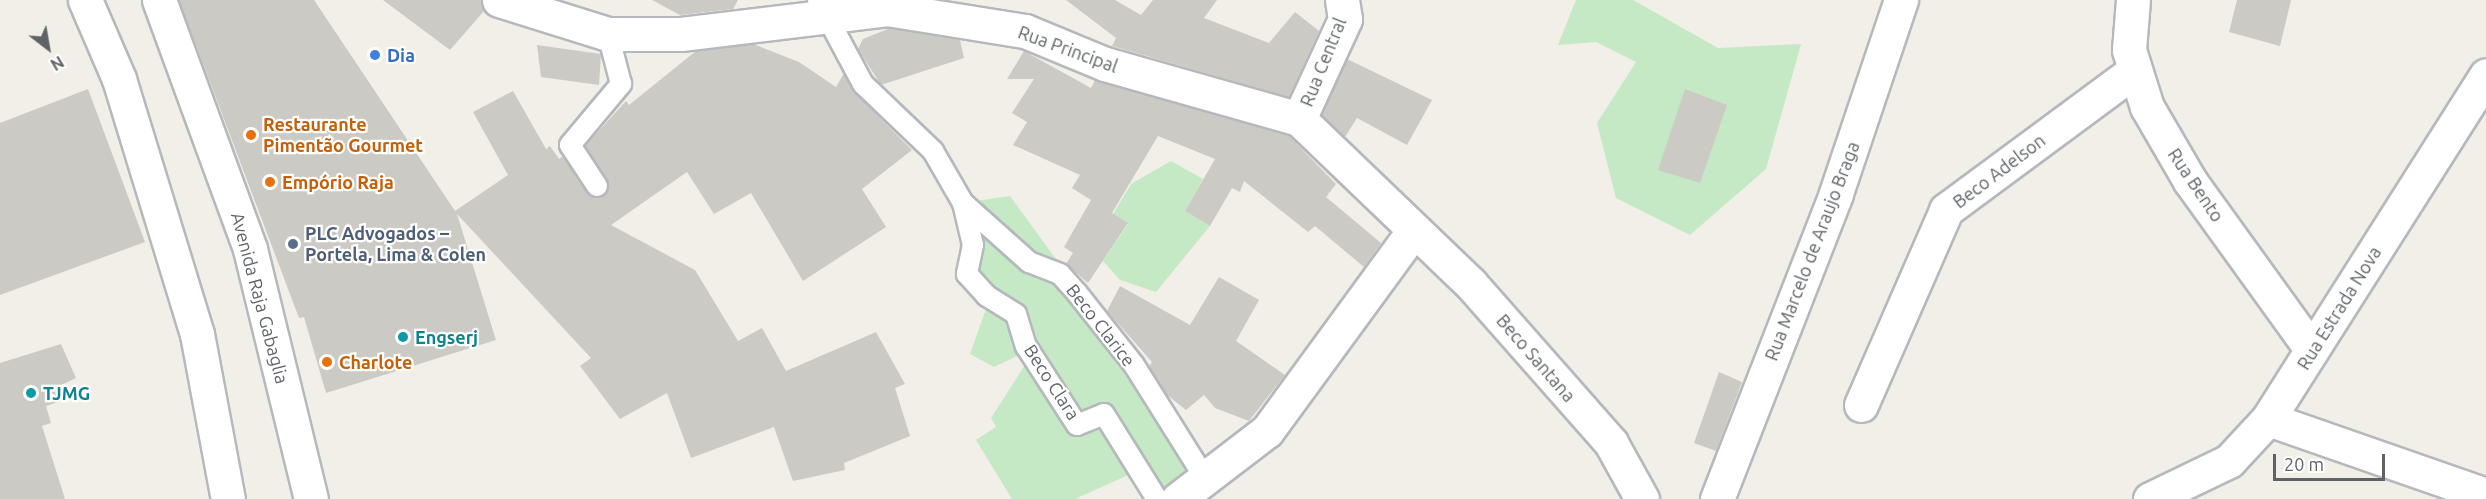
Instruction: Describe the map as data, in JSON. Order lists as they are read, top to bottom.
{
  "streets": {
    "street": [
      "Rua Principal",
      "Rua Central",
      "Beco Adelson",
      "Rua Bento",
      "Rua Marcelo de Araujo Braga",
      "Avenida Raja Gabaglia",
      "Rua Estrada Nova",
      "Beco Santana"
    ],
    "lane": ["Beco Clarice", "Beco Clara"]
  },
  "crossings": [
    ["Rua Principal", "Rua Central"],
    ["Rua Principal", "Beco Santana"],
    ["Beco Adelson", "Rua Bento"],
    ["Rua Bento", "Rua Estrada Nova"],
    ["Beco Clarice", "Beco Clara"]
  ],
  "places": [
    "Dia",
    "Restaurante Pimentão Gourmet",
    "Empório Raja",
    "PLC Advogados – Portela, Lima & Colen",
    "Engserj",
    "Charlote",
    "TJMG"
  ],
  "scale_bar": "20 m",
  "north": "bottom right"
}
